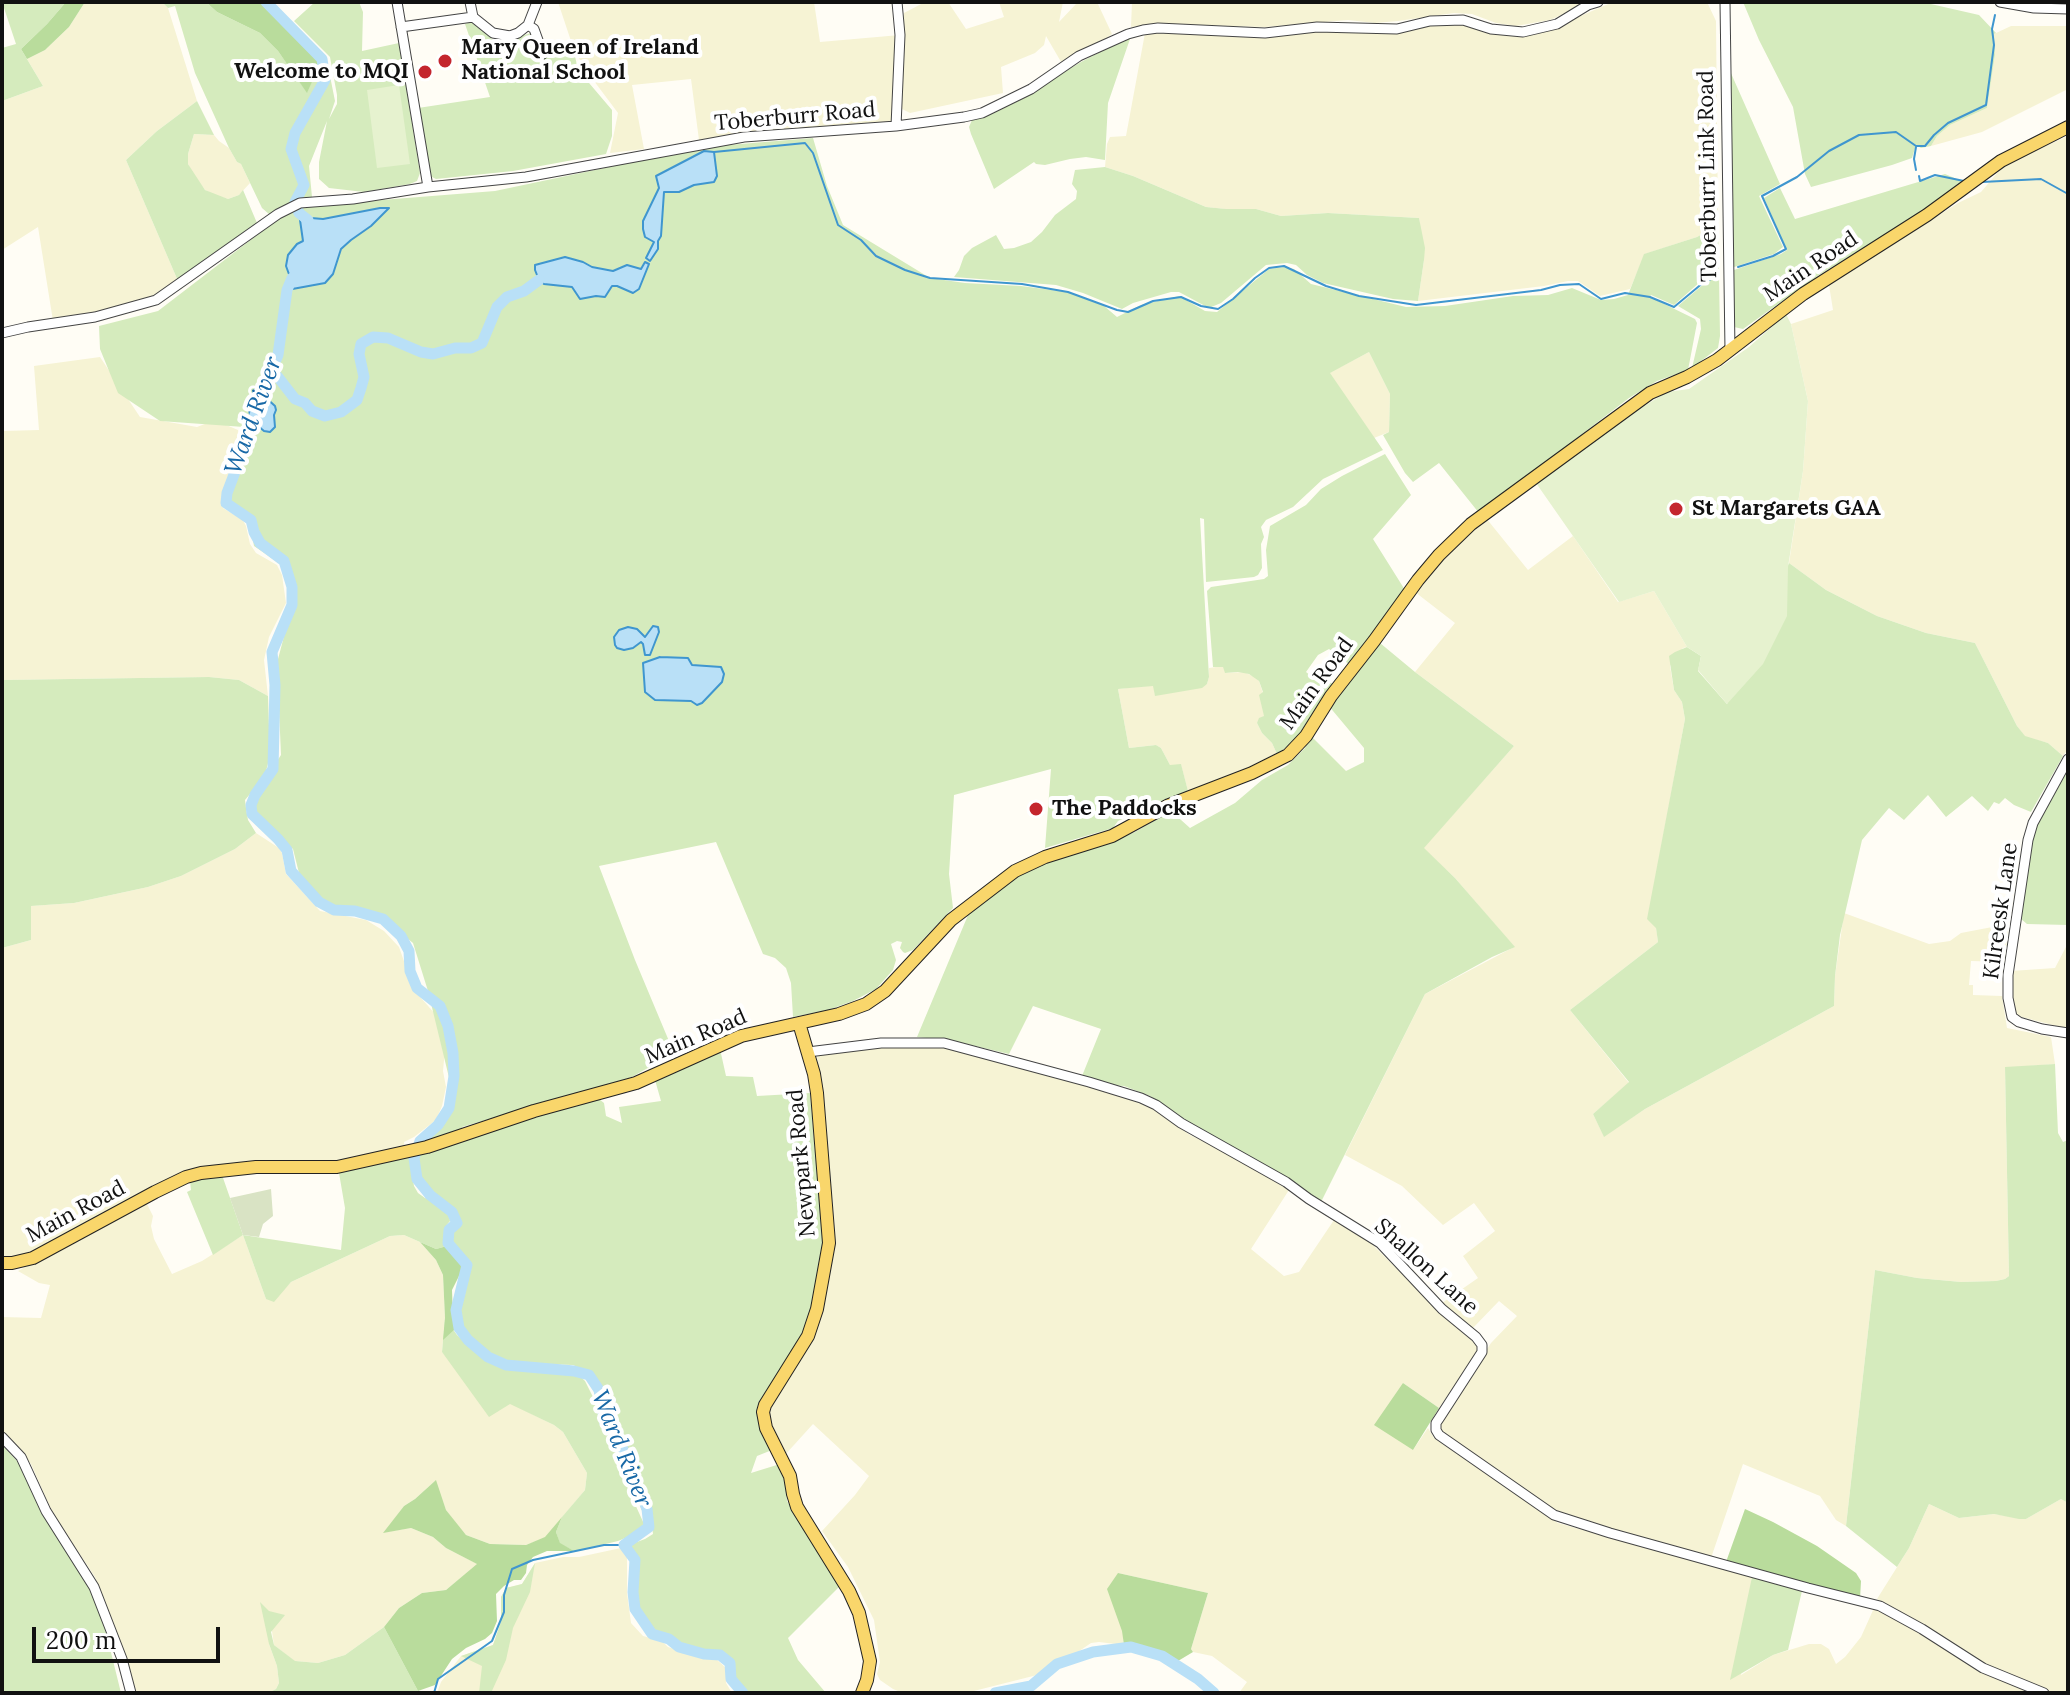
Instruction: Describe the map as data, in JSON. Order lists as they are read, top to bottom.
{
  "streets": {
    "main road": ["Main Road", "Newpark Road"],
    "street": [
      "Toberburr Road",
      "Toberburr Link Road",
      "Kilreesk Lane",
      "Shallon Lane"
    ]
  },
  "crossings": [
    ["Toberburr Link Road", "Main Road"],
    ["Main Road", "Newpark Road"],
    ["Newpark Road", "Shallon Lane"]
  ],
  "water": ["Ward River"],
  "places": [
    "Mary Queen of Ireland National School",
    "Welcome to MQI",
    "St Margarets GAA",
    "The Paddocks"
  ],
  "scale_bar": "200 m"
}
